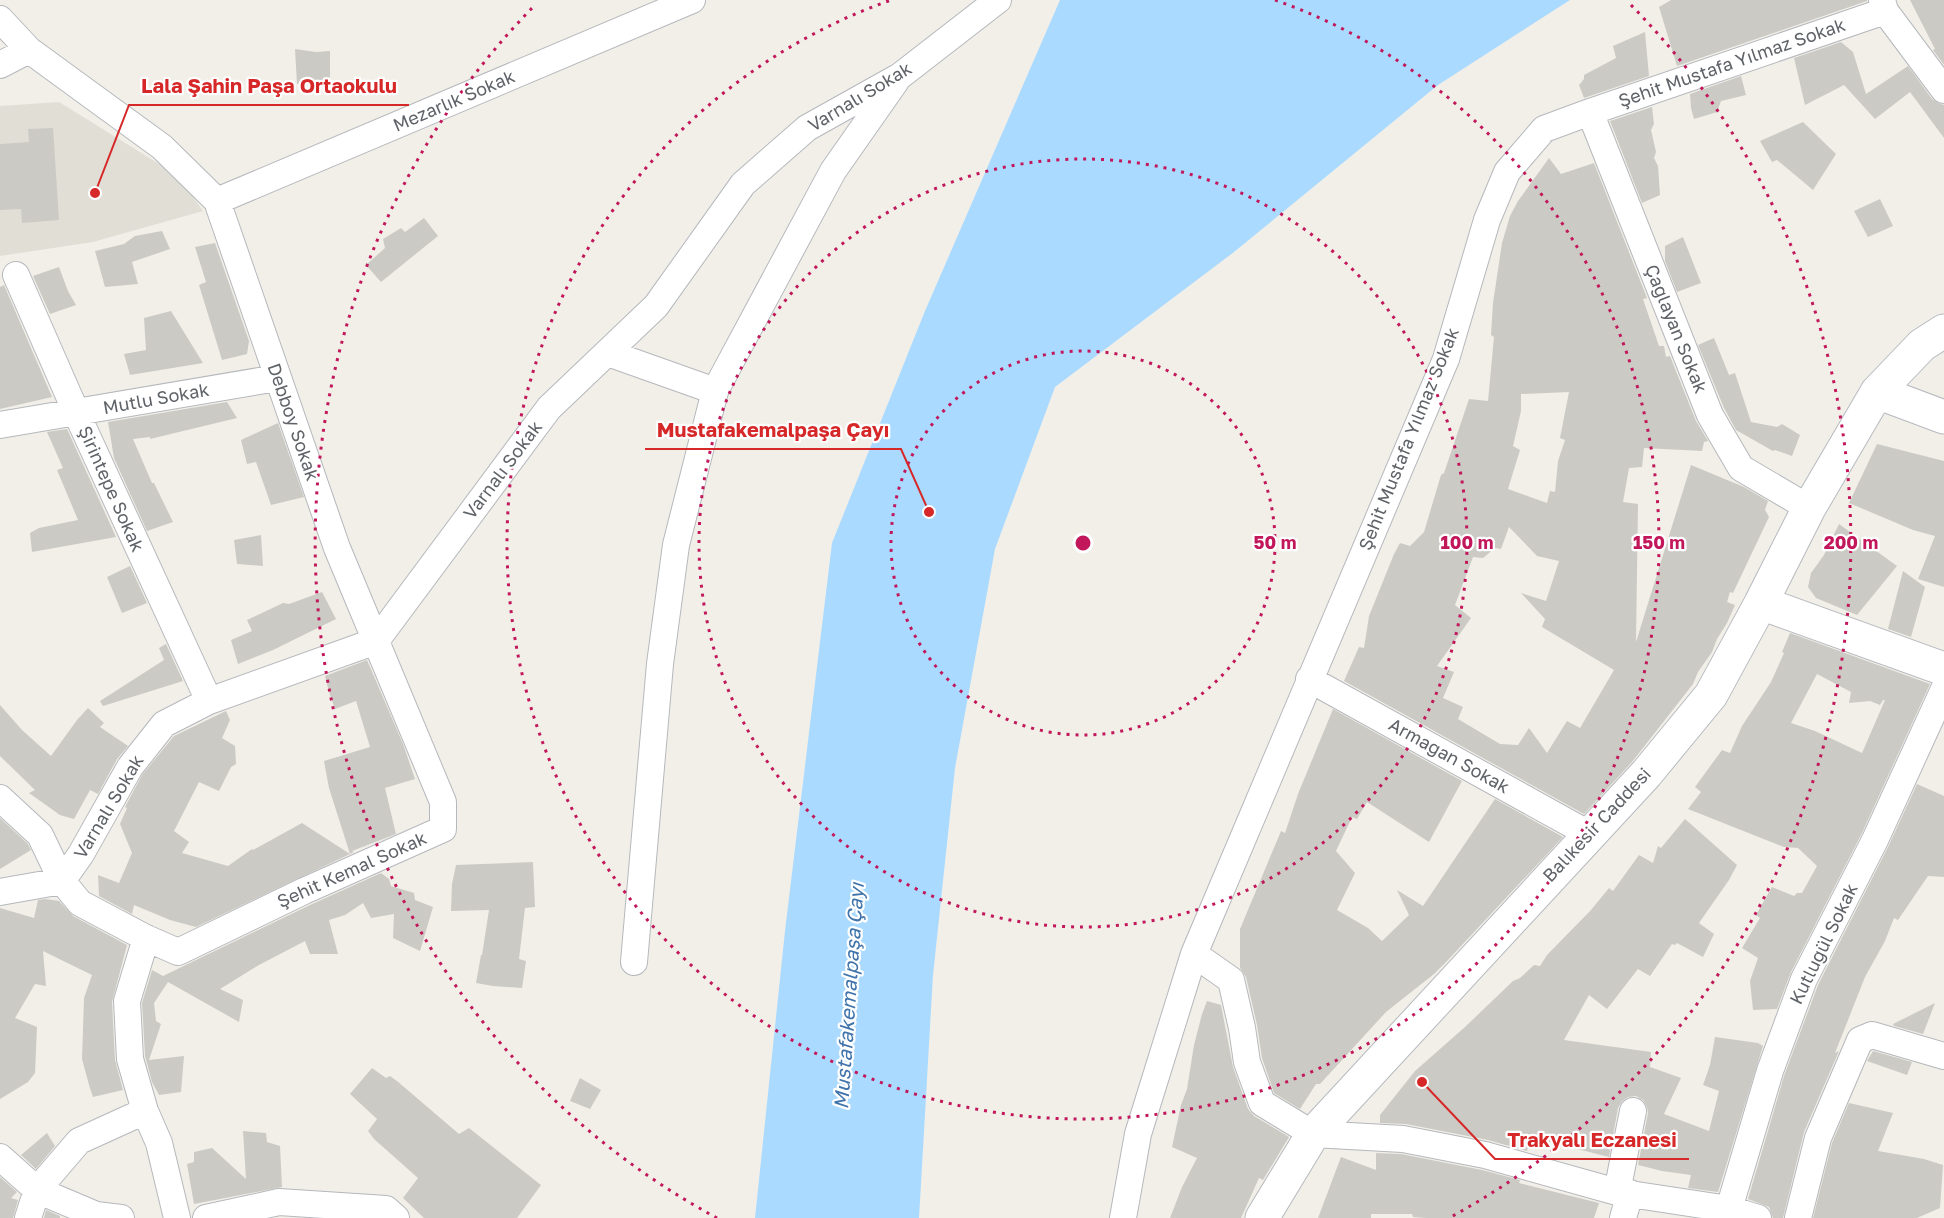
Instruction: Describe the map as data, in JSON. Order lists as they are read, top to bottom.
{
  "streets": {
    "main road": ["Balıkesir Caddesi"],
    "street": [
      "Şehit Mustafa Yılmaz Sokak",
      "Varnalı Sokak",
      "Mezarlık Sokak",
      "Çağlayan Sokak",
      "Mutlu Sokak",
      "Debboy Sokak",
      "Şirintepe Sokak",
      "Armağan Sokak",
      "Şehit Kemal Sokak",
      "Kutlugül Sokak"
    ]
  },
  "crossings": [
    ["Şehit Mustafa Yılmaz Sokak", "Çağlayan Sokak"],
    ["Şehit Mustafa Yılmaz Sokak", "Armağan Sokak"],
    ["Varnalı Sokak", "Debboy Sokak"],
    ["Varnalı Sokak", "Şirintepe Sokak"],
    ["Varnalı Sokak", "Şehit Kemal Sokak"],
    ["Mezarlık Sokak", "Debboy Sokak"],
    ["Çağlayan Sokak", "Balıkesir Caddesi"],
    ["Mutlu Sokak", "Debboy Sokak"],
    ["Mutlu Sokak", "Şirintepe Sokak"],
    ["Debboy Sokak", "Şehit Kemal Sokak"],
    ["Armağan Sokak", "Balıkesir Caddesi"]
  ],
  "water": ["Mustafakemalpaşa Çayı"],
  "places": ["Lala Şahin Paşa Ortaokulu", "Mustafakemalpaşa Çayı", "Trakyalı Eczanesi"],
  "rings": [
    "50 m",
    "100 m",
    "150 m",
    "200 m"
  ]
}
